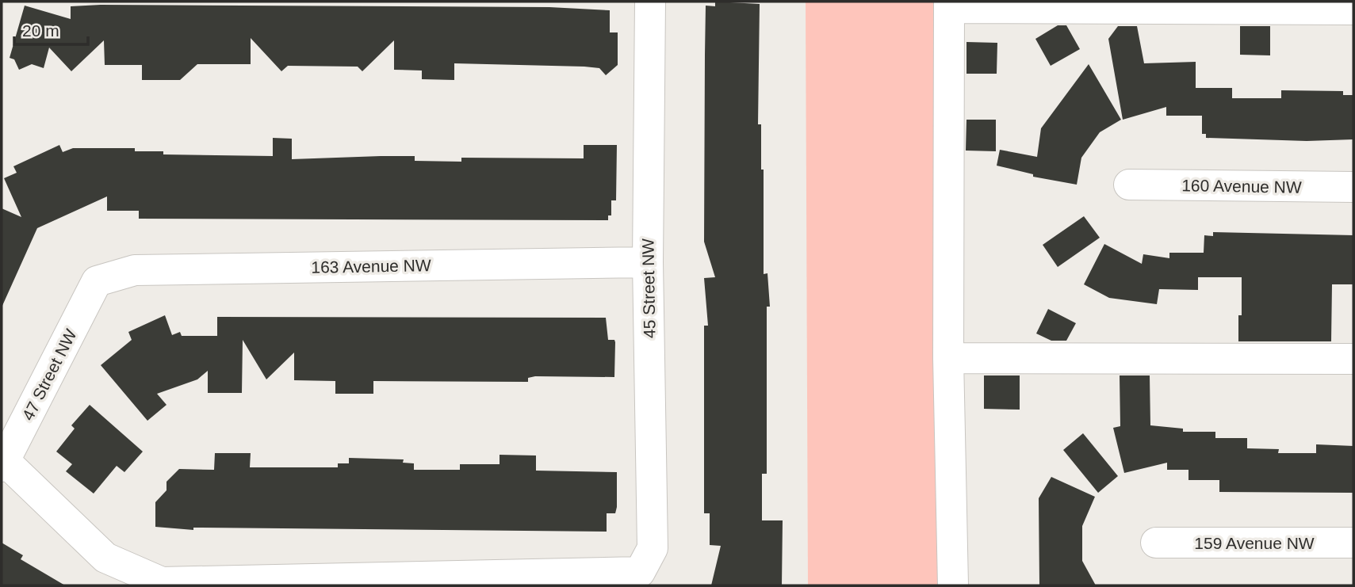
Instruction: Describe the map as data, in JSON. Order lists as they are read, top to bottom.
{
  "streets": {
    "street": [
      "160 Avenue NW",
      "163 Avenue NW",
      "45 Street NW",
      "47 Street NW",
      "159 Avenue NW"
    ]
  },
  "crossings": [
    ["163 Avenue NW", "45 Street NW"],
    ["163 Avenue NW", "47 Street NW"],
    ["45 Street NW", "47 Street NW"]
  ],
  "scale_bar": "20 m"
}
